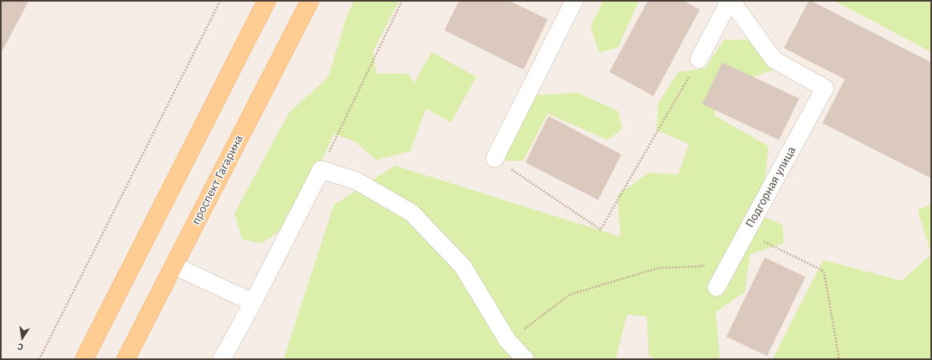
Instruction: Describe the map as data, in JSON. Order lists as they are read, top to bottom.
{
  "streets": {
    "main road": ["проспект Гагарина"],
    "street": ["Подгорная улица"]
  },
  "north": "bottom"
}
